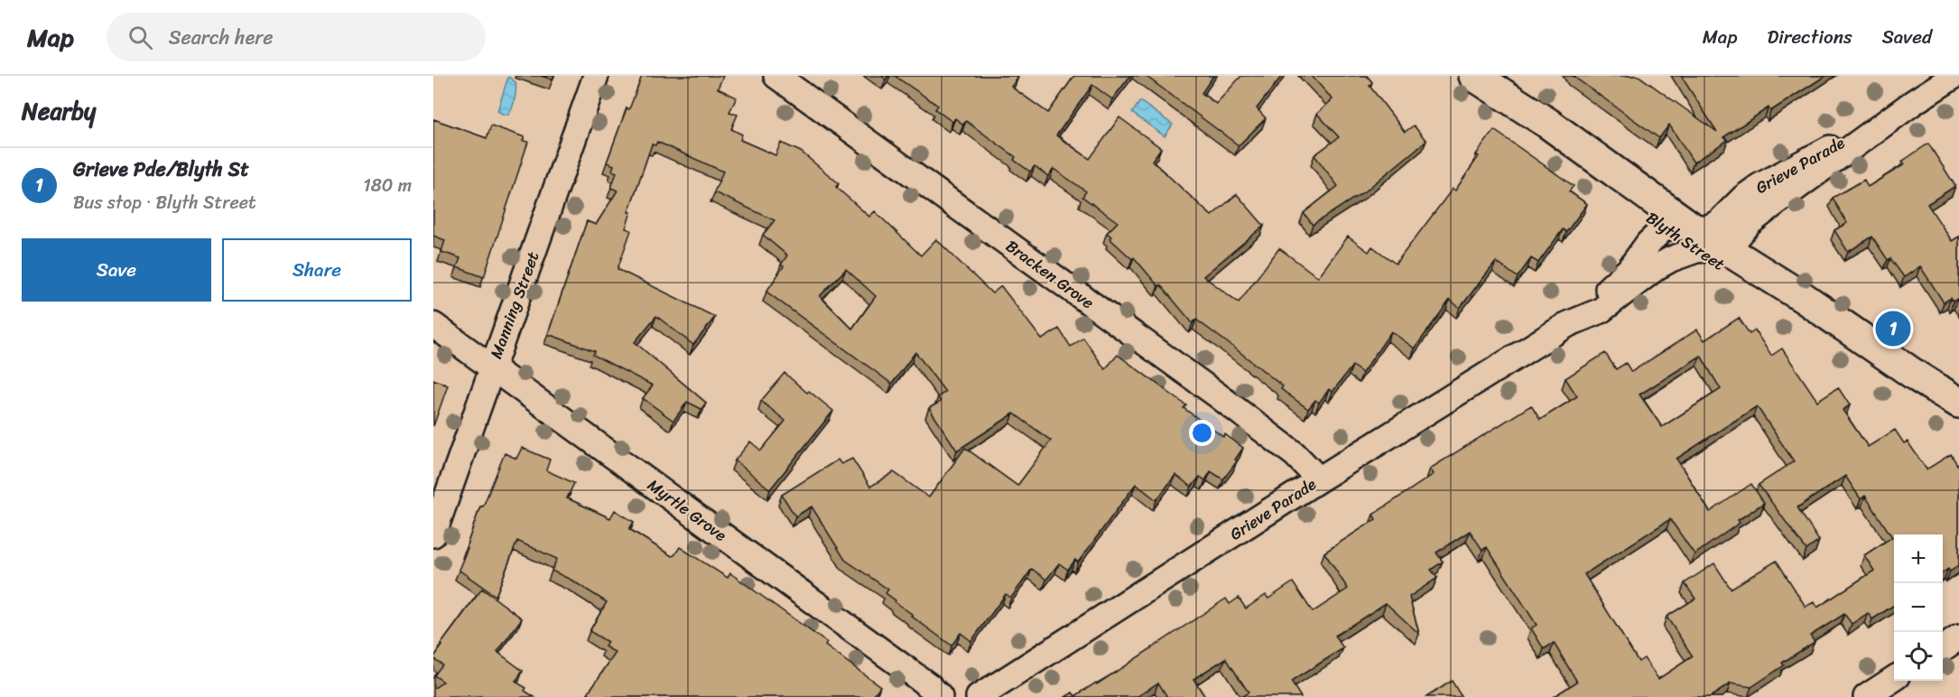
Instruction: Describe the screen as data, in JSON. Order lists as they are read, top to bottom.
{
  "streets": {
    "street": [
      "Grieve Parade",
      "Blyth Street",
      "Bracken Grove",
      "Manning Street",
      "Myrtle Grove"
    ]
  },
  "crossings": [
    ["Grieve Parade", "Blyth Street"],
    ["Grieve Parade", "Bracken Grove"],
    ["Manning Street", "Myrtle Grove"]
  ],
  "page": {
    "header": "Map",
    "search": "Search here",
    "nav": ["Map", "Directions", "Saved"],
    "heading": "Nearby",
    "list": [
      {
        "mark": "1",
        "name": "Grieve Pde/Blyth St",
        "note": "Bus stop · Blyth Street",
        "value": "180 m"
      }
    ],
    "buttons": ["Save", "Share"],
    "pins": "1",
    "map_buttons": ["+", "−"]
  }
}
